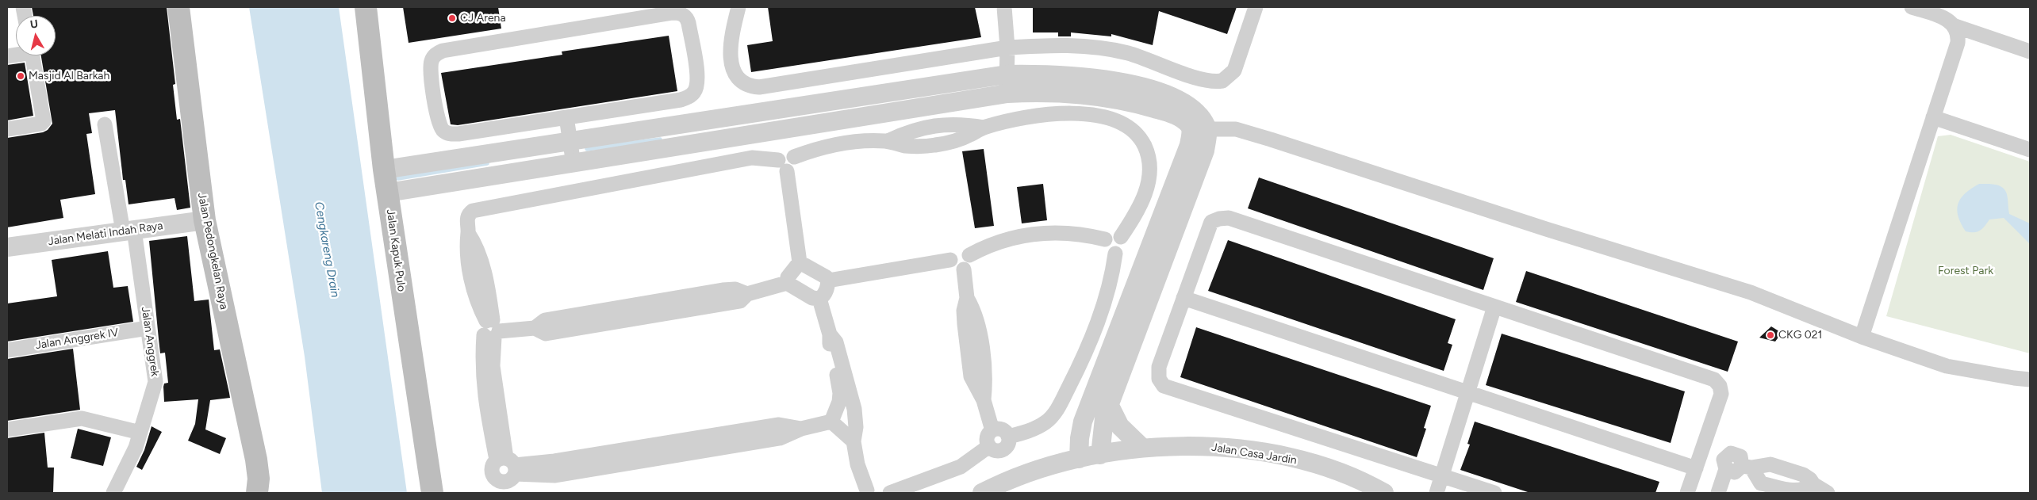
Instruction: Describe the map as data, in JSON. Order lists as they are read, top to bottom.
{
  "streets": {
    "main road": ["Jalan Kapuk Pulo", "Jalan Pedongkelan Raya"],
    "street": [
      "Jalan Melati Indah Raya",
      "Jalan Anggrek IV",
      "Jalan Anggrek",
      "Jalan Casa Jardin"
    ]
  },
  "crossings": [
    ["Jalan Melati Indah Raya", "Jalan Pedongkelan Raya"],
    ["Jalan Melati Indah Raya", "Jalan Anggrek"],
    ["Jalan Anggrek IV", "Jalan Anggrek"]
  ],
  "water": ["Cengkareng Drain"],
  "parks": ["Forest Park"],
  "places": ["CJ Arena", "Masjid Al Barkah", "CKG 021"],
  "north": "top"
}
